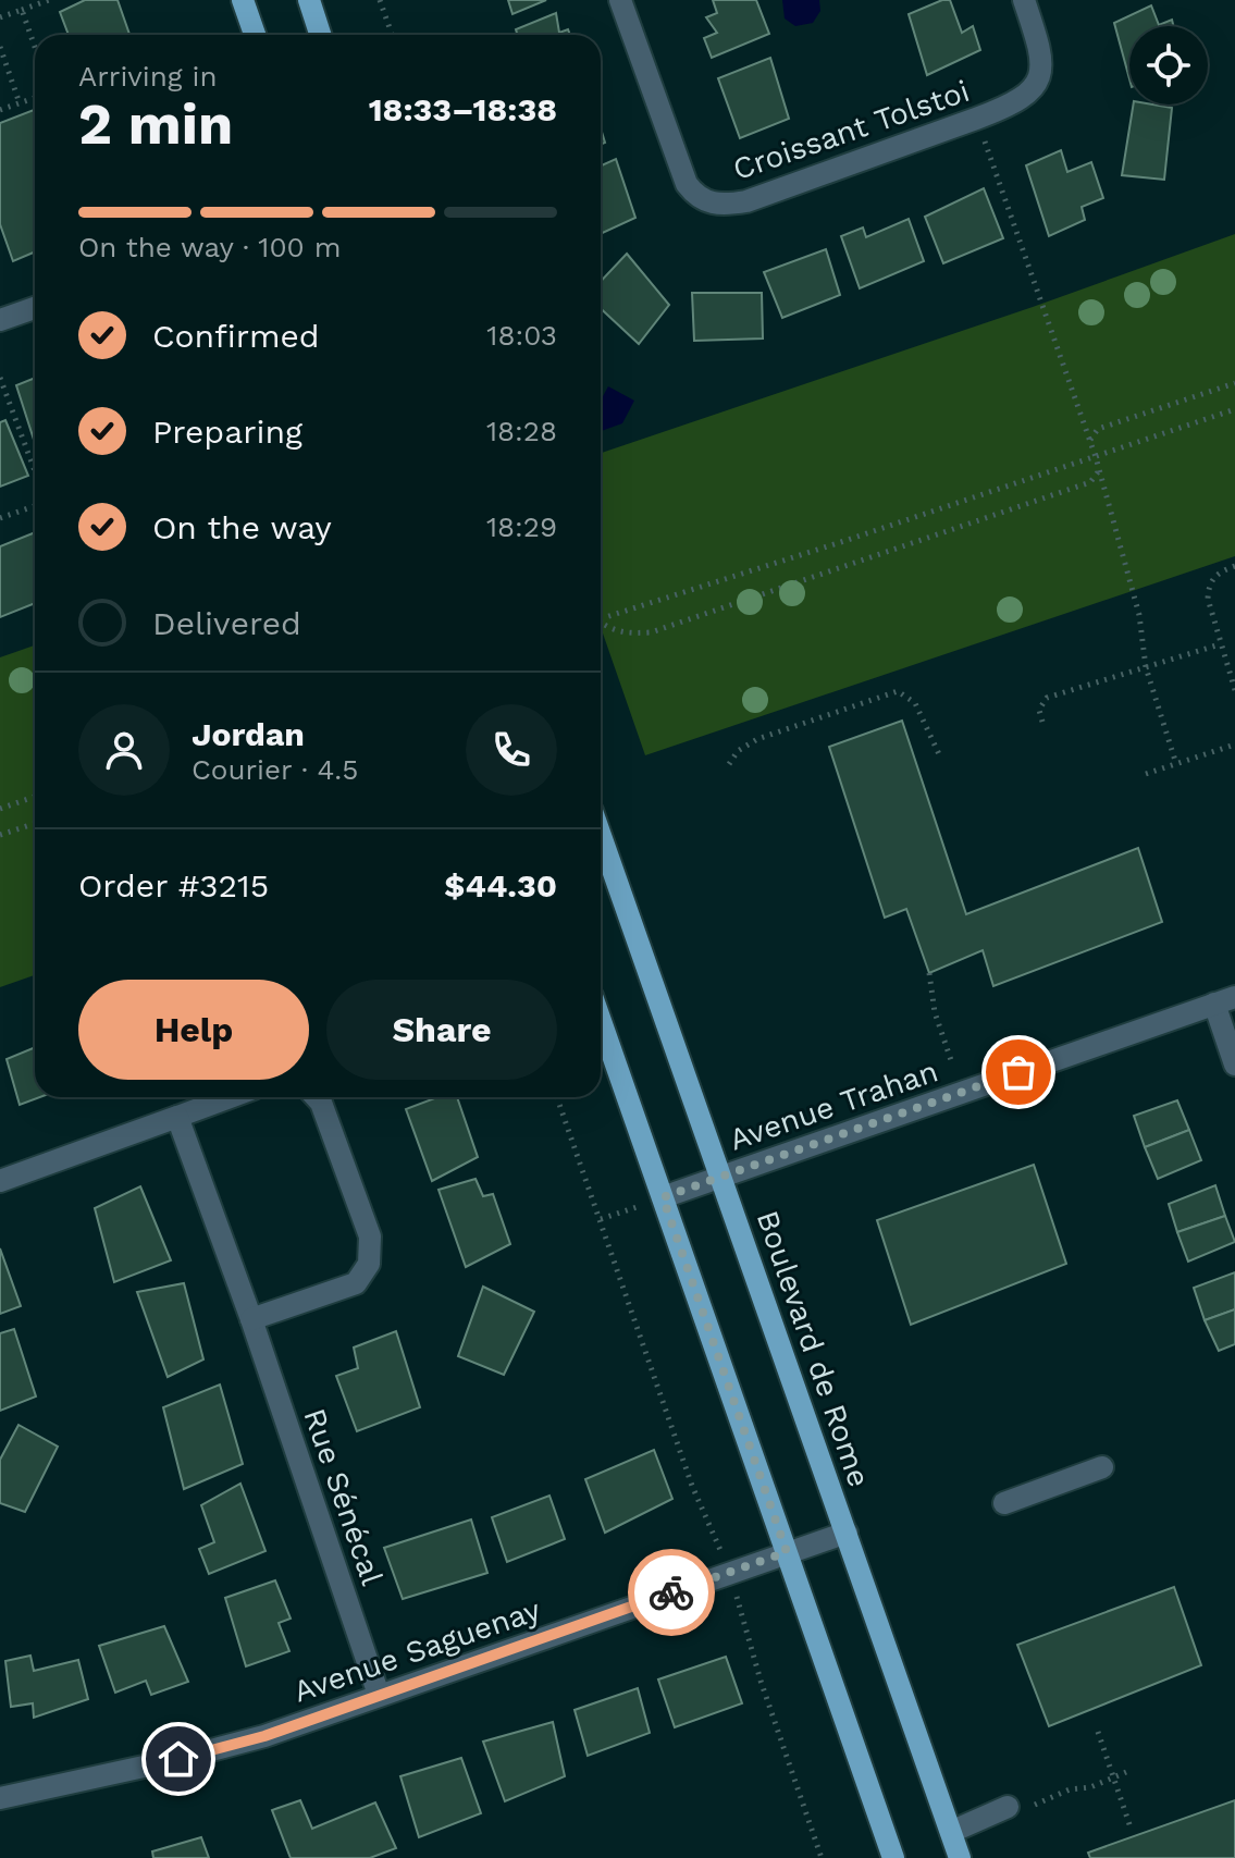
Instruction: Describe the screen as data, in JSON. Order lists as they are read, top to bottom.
{
  "streets": {
    "main road": ["Boulevard de Rome"],
    "street": [
      "Croissant Tolstoi",
      "Avenue Trahan",
      "Rue Sénécal",
      "Avenue Saguenay"
    ]
  },
  "crossings": [
    ["Avenue Trahan", "Boulevard de Rome"],
    ["Boulevard de Rome", "Avenue Saguenay"],
    ["Rue Sénécal", "Avenue Saguenay"]
  ],
  "page": {
    "heading": ["2 min", "Arriving in", "18:33–18:38"],
    "panel": [
      "Jordan",
      "Courier · 4.5",
      "Order #3215",
      "$44.30"
    ],
    "bar": "On the way · 100 m",
    "list": [
      ["Confirmed", "18:03"],
      ["Preparing", "18:28"],
      ["On the way", "18:29"],
      "Delivered"
    ],
    "buttons": ["Help", "Share"]
  }
}
